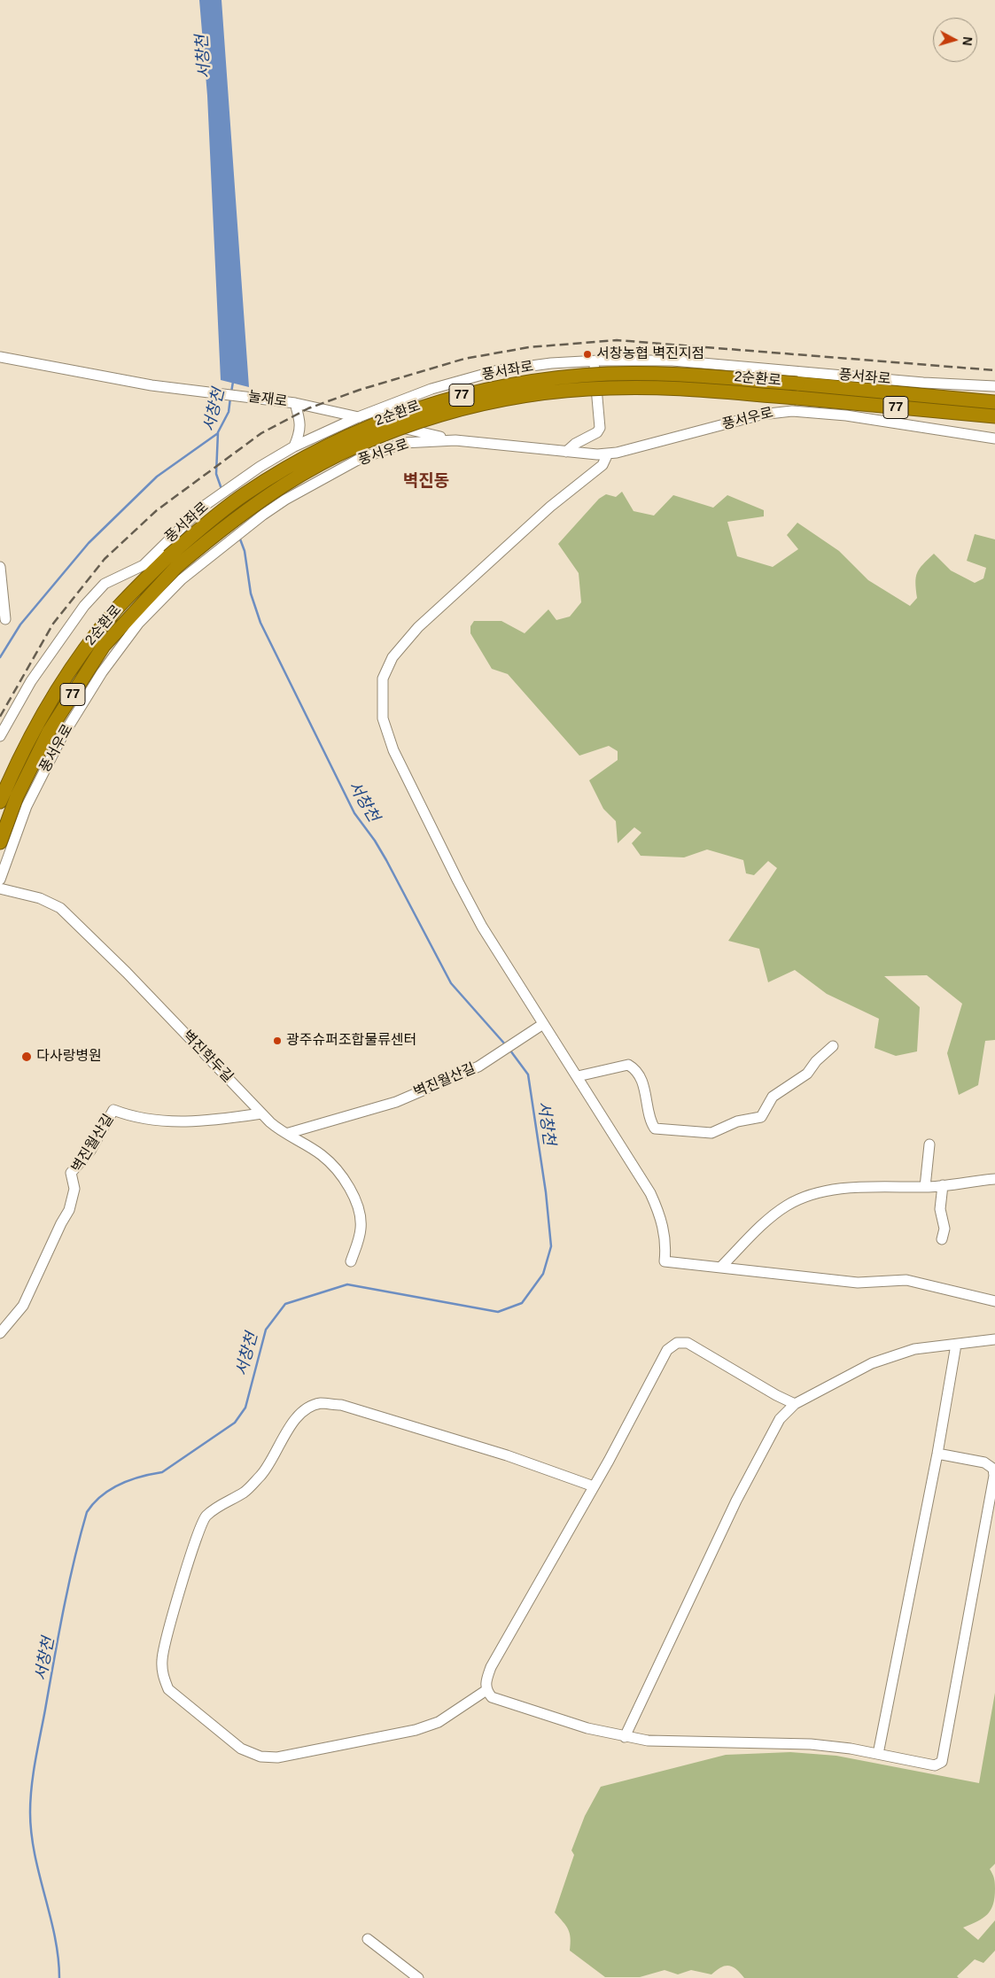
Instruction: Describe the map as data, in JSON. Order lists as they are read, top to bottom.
{
  "streets": {
    "highway": ["2순환로", "77"],
    "street": [
      "풍서좌로",
      "눌재로",
      "풍서우로",
      "벽진학두길",
      "벽진월산길"
    ]
  },
  "crossings": [
    ["풍서좌로", "눌재로"],
    ["눌재로", "풍서우로"],
    ["벽진학두길", "벽진월산길"]
  ],
  "districts": ["벽진동"],
  "water": ["서창천"],
  "places": ["서창농협 벽진지점", "광주슈퍼조합물류센터", "다사랑병원"],
  "north": "right"
}
